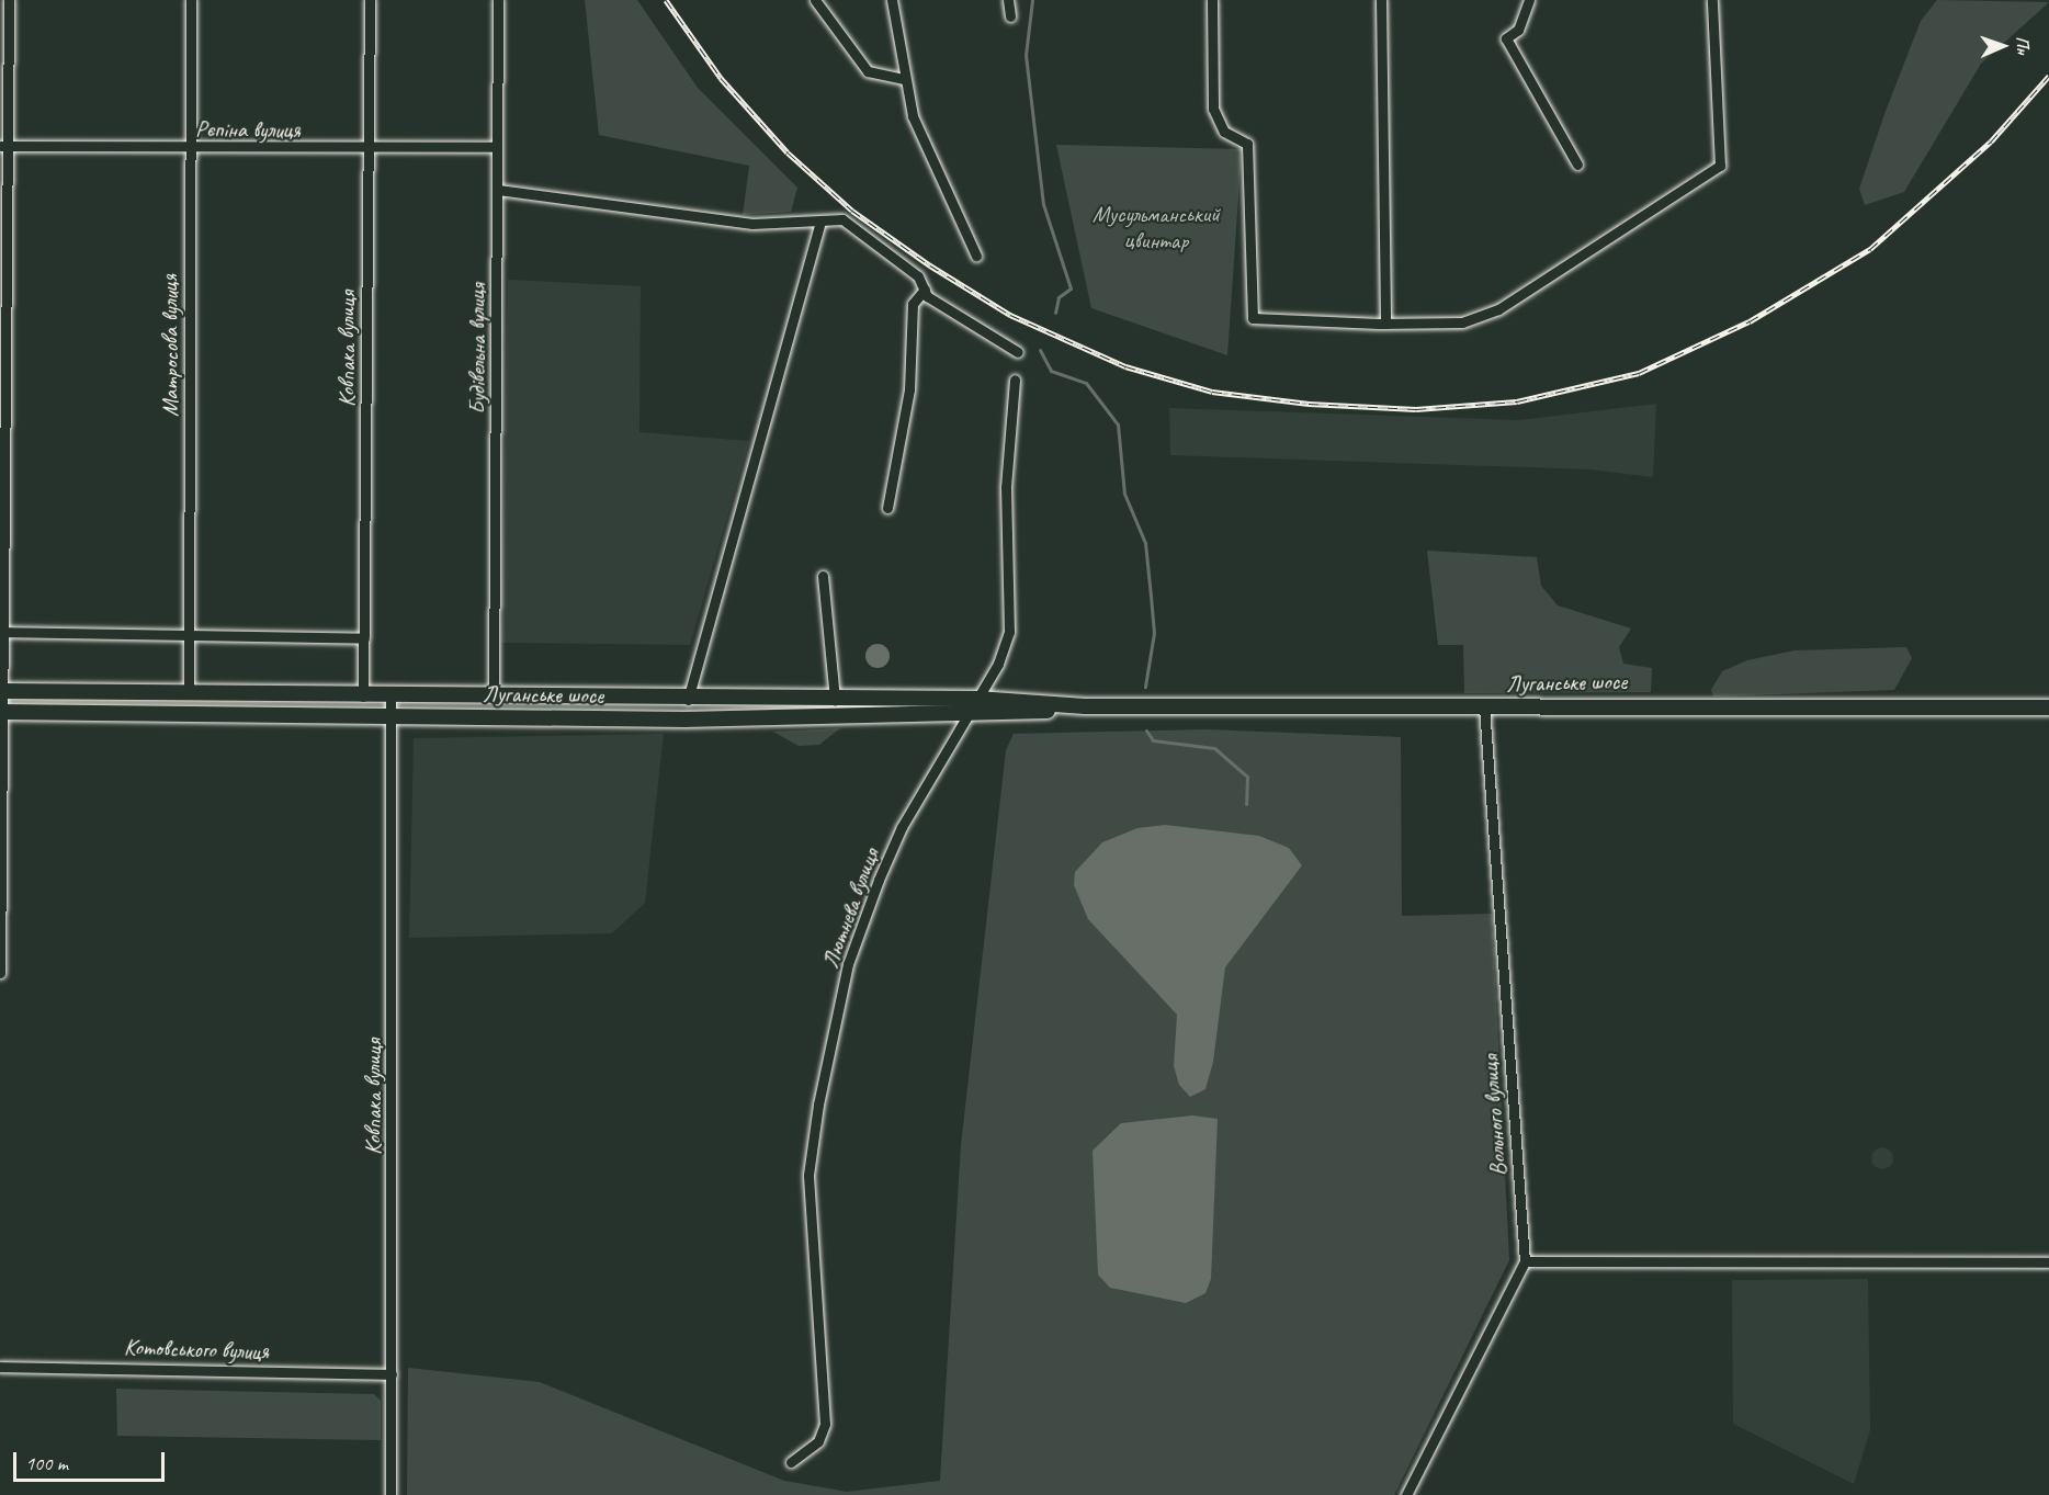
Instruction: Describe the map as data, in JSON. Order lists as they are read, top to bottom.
{
  "streets": {
    "main road": ["Луганське шосе"],
    "street": [
      "Рєпіна вулиця",
      "Матросова вулиця",
      "Ковпака вулиця",
      "Будівельна вулиця",
      "Лютнева вулиця",
      "Вольного вулиця",
      "Котовського вулиця"
    ]
  },
  "crossings": [
    ["Рєпіна вулиця", "Матросова вулиця"],
    ["Рєпіна вулиця", "Ковпака вулиця"],
    ["Рєпіна вулиця", "Будівельна вулиця"],
    ["Матросова вулиця", "Луганське шосе"],
    ["Ковпака вулиця", "Луганське шосе"],
    ["Ковпака вулиця", "Котовського вулиця"],
    ["Будівельна вулиця", "Луганське шосе"],
    ["Луганське шосе", "Лютнева вулиця"],
    ["Луганське шосе", "Вольного вулиця"]
  ],
  "parks": ["Мусульманський цвинтар"],
  "scale_bar": "100 m",
  "north": "right"
}
